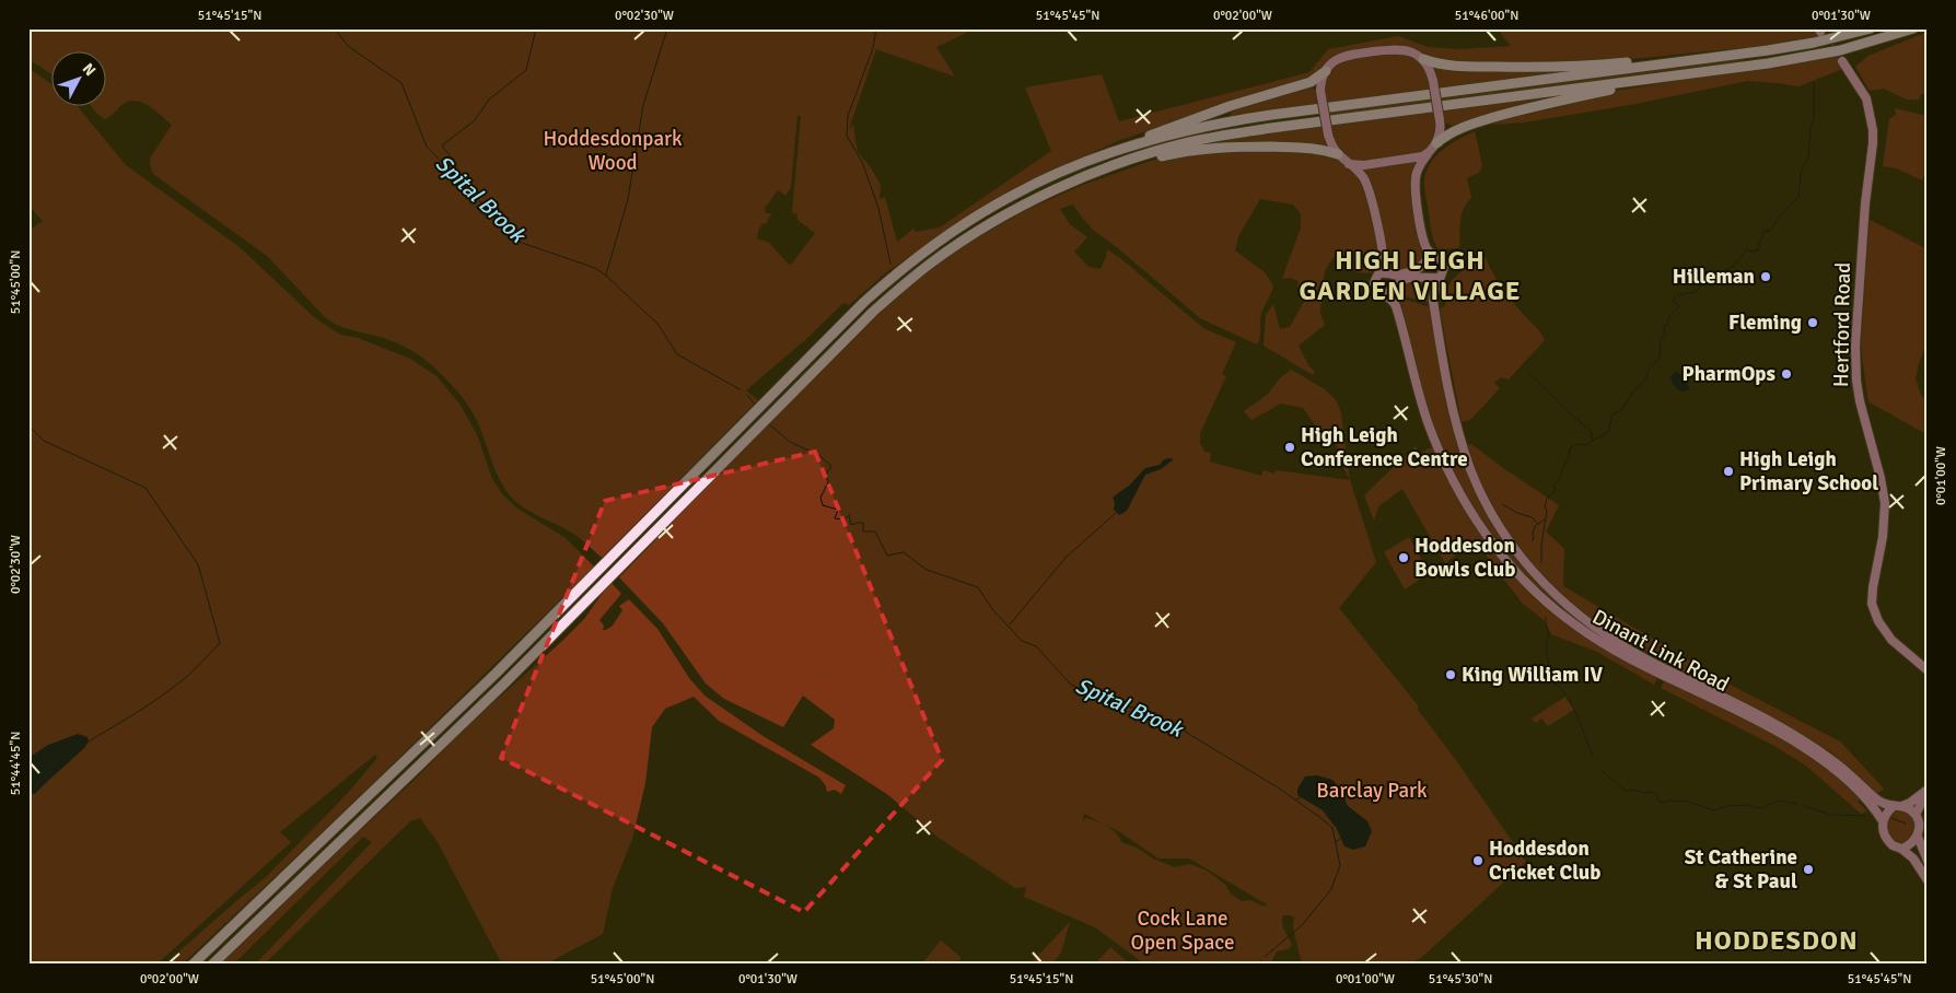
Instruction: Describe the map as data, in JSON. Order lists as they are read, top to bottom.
{
  "streets": {
    "main road": ["Hertford Road", "Dinant Link Road"]
  },
  "districts": ["HIGH LEIGH GARDEN VILLAGE", "HODDESDON"],
  "water": ["Spital Brook"],
  "parks": ["Hoddesdonpark Wood", "Barclay Park", "Cock Lane Open Space"],
  "places": [
    "Hilleman",
    "Fleming",
    "PharmOps",
    "High Leigh Conference Centre",
    "High Leigh Primary School",
    "Hoddesdon Bowls Club",
    "King William IV",
    "Hoddesdon Cricket Club",
    "St Catherine & St Paul"
  ],
  "north": "top right",
  "coordinates": [
    "51°45'15\"N",
    "0°02'30\"W",
    "51°45'45\"N",
    "0°02'00\"W",
    "51°46'00\"N",
    "0°01'30\"W",
    "51°45'00\"N",
    "0°01'00\"W",
    "51°44'45\"N",
    "51°45'30\"N"
  ]
}
